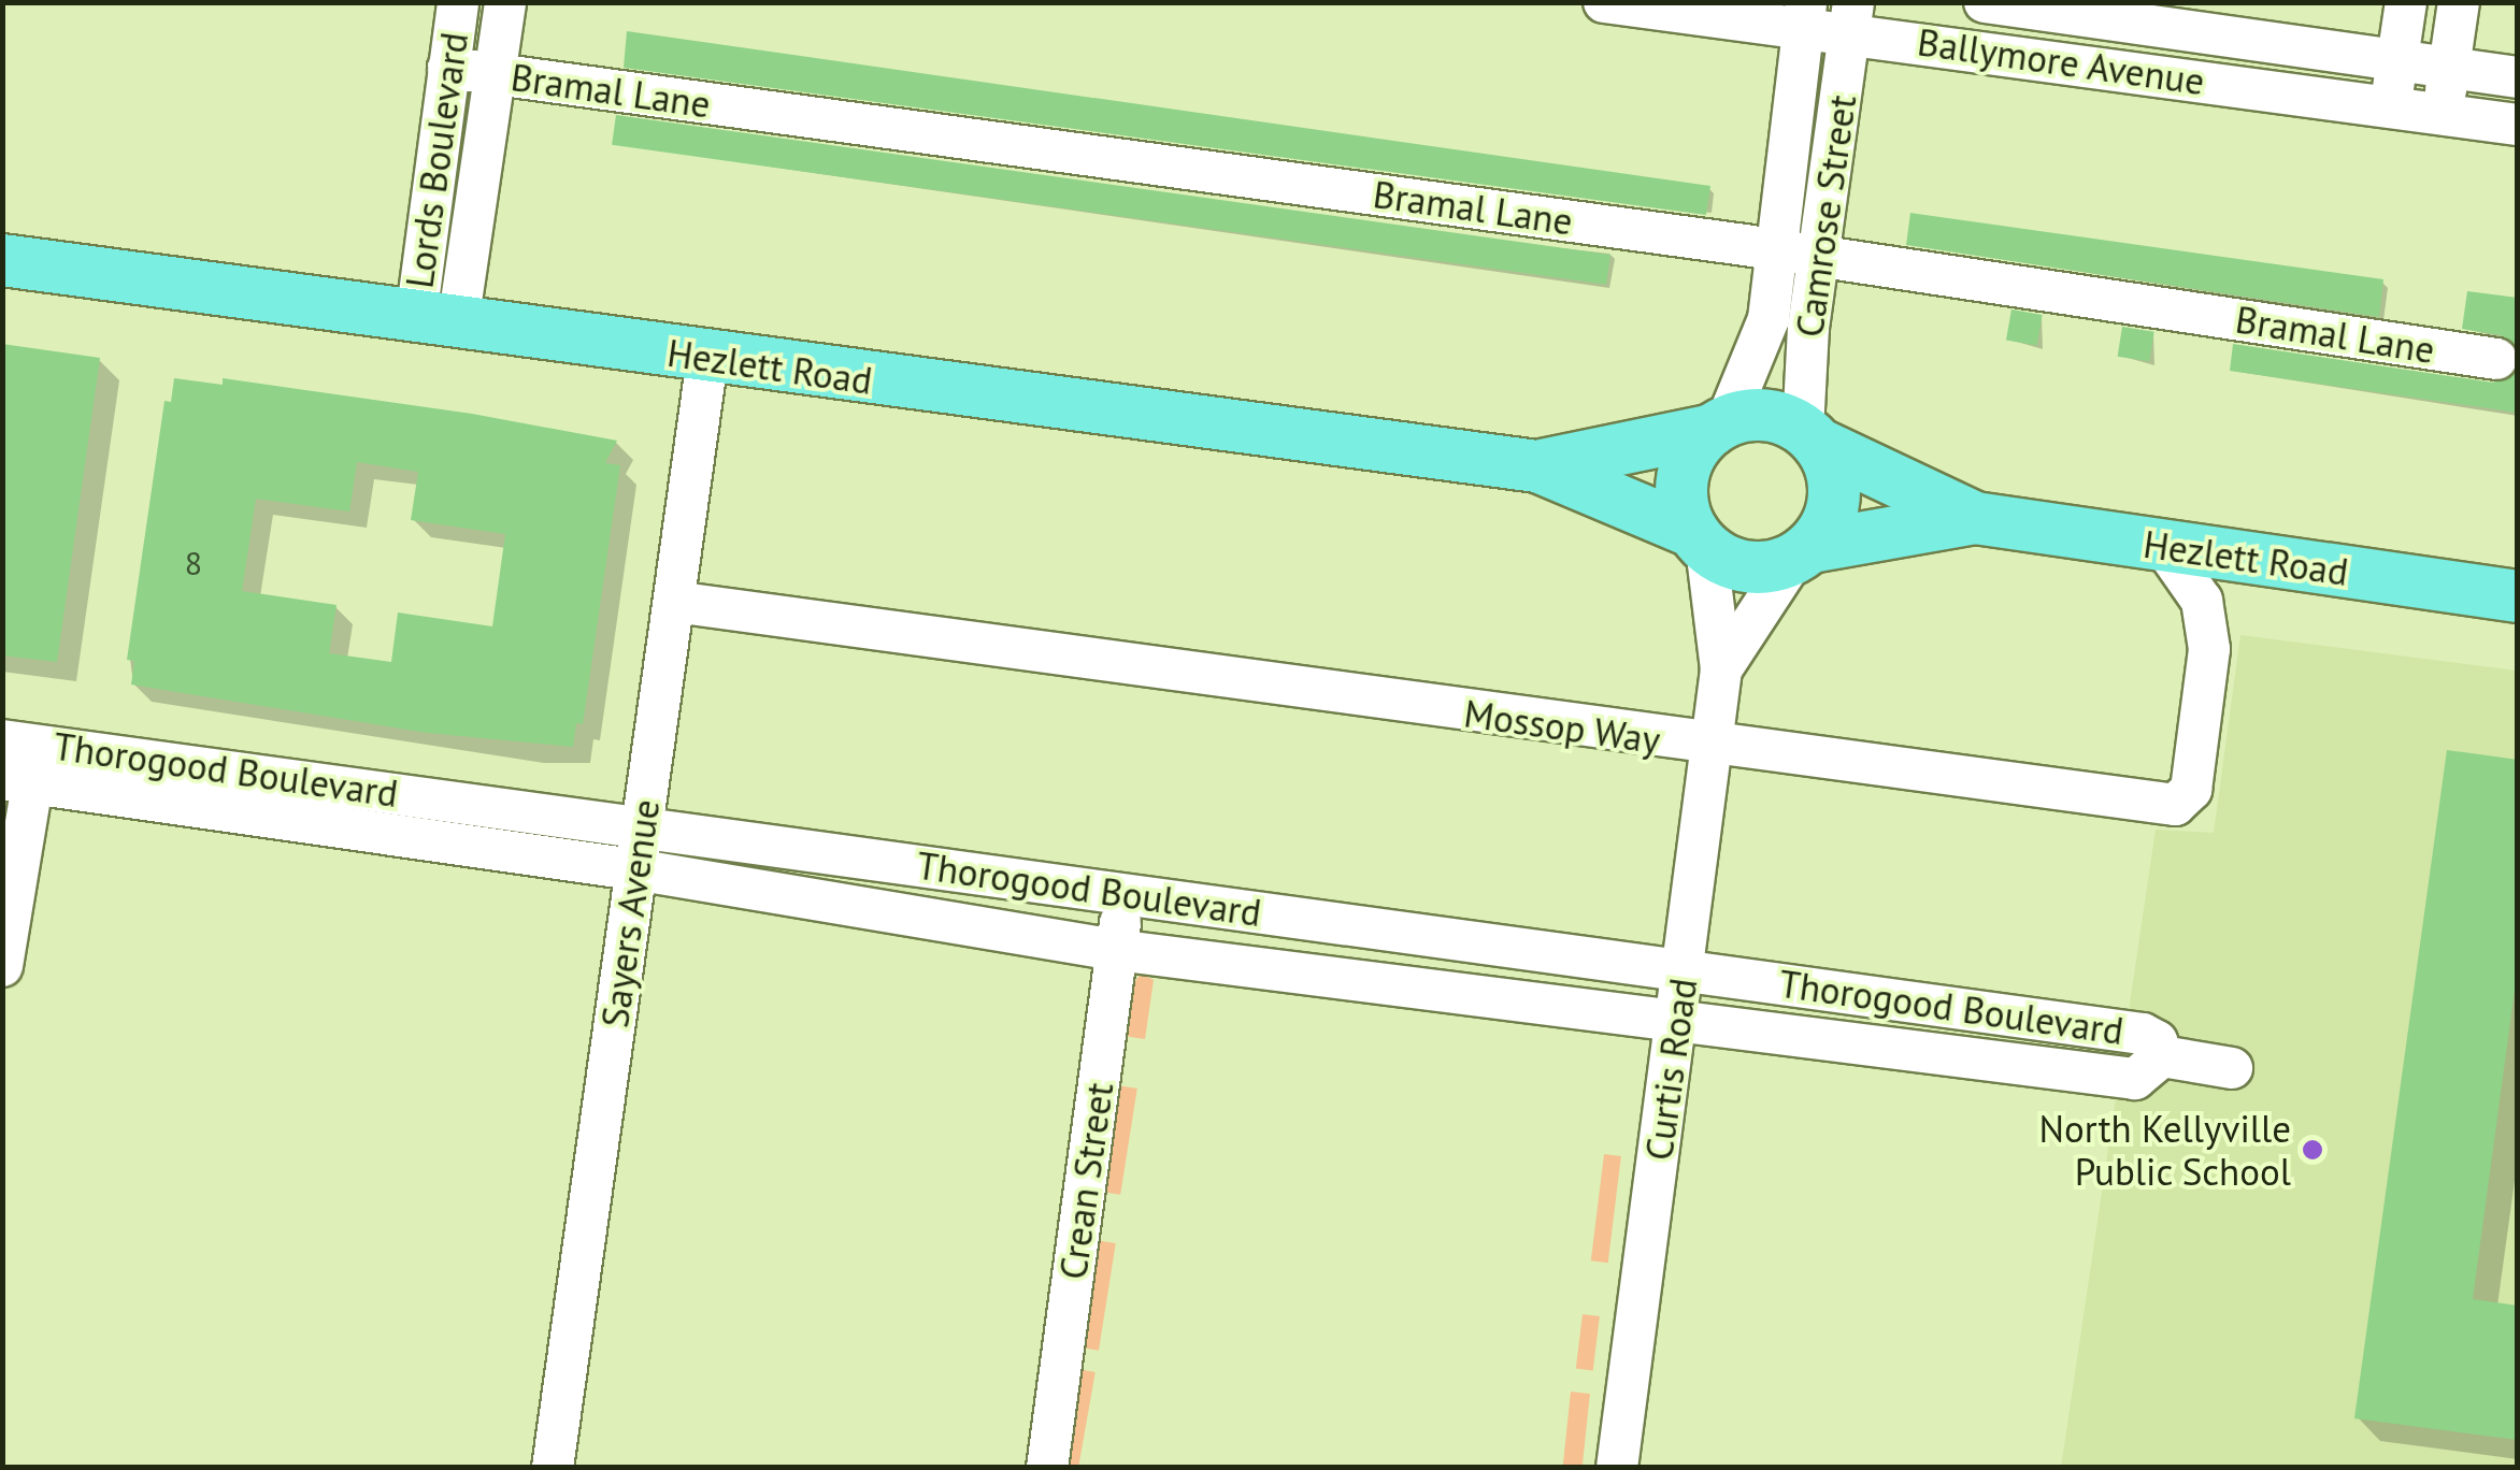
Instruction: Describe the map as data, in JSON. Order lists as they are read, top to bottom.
{
  "streets": {
    "main road": ["Hezlett Road"],
    "street": [
      "Ballymore Avenue",
      "Bramal Lane",
      "Lords Boulevard",
      "Camrose Street",
      "Mossop Way",
      "Thorogood Boulevard",
      "Sayers Avenue",
      "Curtis Road",
      "Crean Street"
    ]
  },
  "crossings": [
    ["Ballymore Avenue", "Camrose Street"],
    ["Bramal Lane", "Lords Boulevard"],
    ["Bramal Lane", "Camrose Street"],
    ["Lords Boulevard", "Hezlett Road"],
    ["Camrose Street", "Hezlett Road"],
    ["Camrose Street", "Curtis Road"],
    ["Hezlett Road", "Mossop Way"],
    ["Hezlett Road", "Sayers Avenue"],
    ["Hezlett Road", "Curtis Road"],
    ["Mossop Way", "Sayers Avenue"],
    ["Mossop Way", "Curtis Road"],
    ["Thorogood Boulevard", "Sayers Avenue"],
    ["Thorogood Boulevard", "Curtis Road"],
    ["Thorogood Boulevard", "Crean Street"]
  ],
  "places": ["North Kellyville Public School"],
  "house_numbers": ["8"]
}
